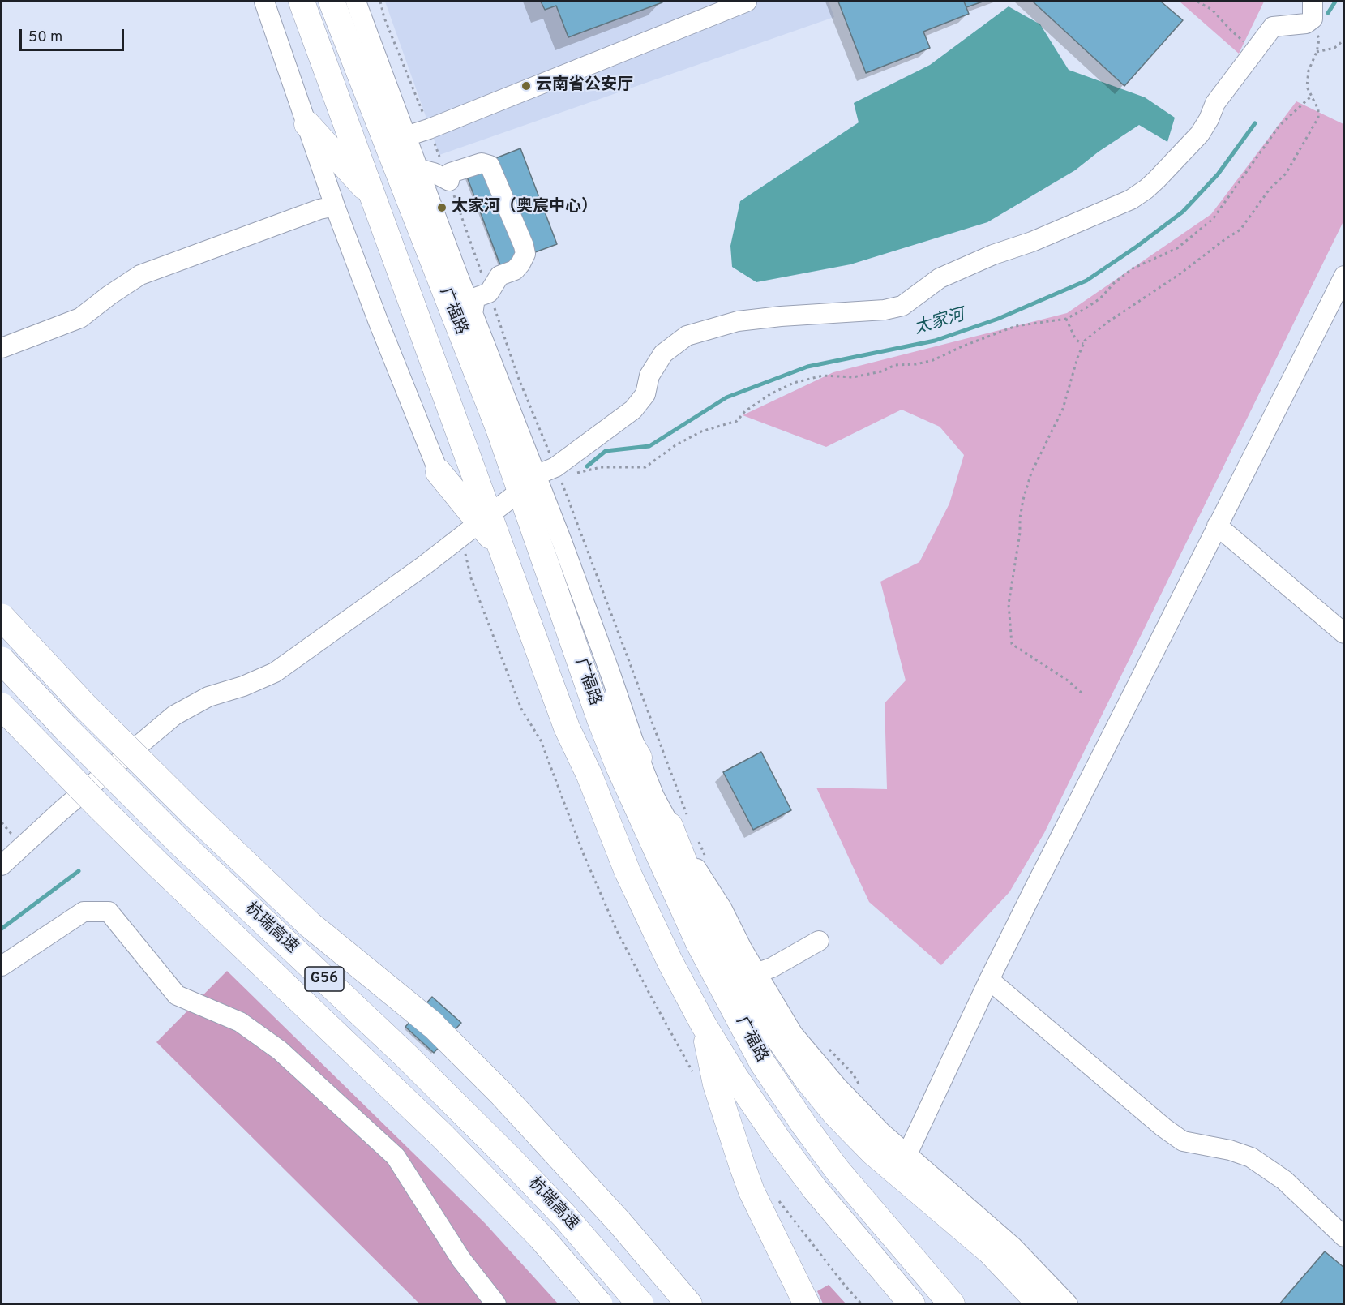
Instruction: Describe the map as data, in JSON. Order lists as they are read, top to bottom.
{
  "streets": {
    "highway": ["杭瑞高速", "G56"],
    "main road": ["广福路"]
  },
  "water": ["太家河"],
  "places": ["云南省公安厅", "太家河（奥宸中心）"],
  "scale_bar": "50 m"
}
